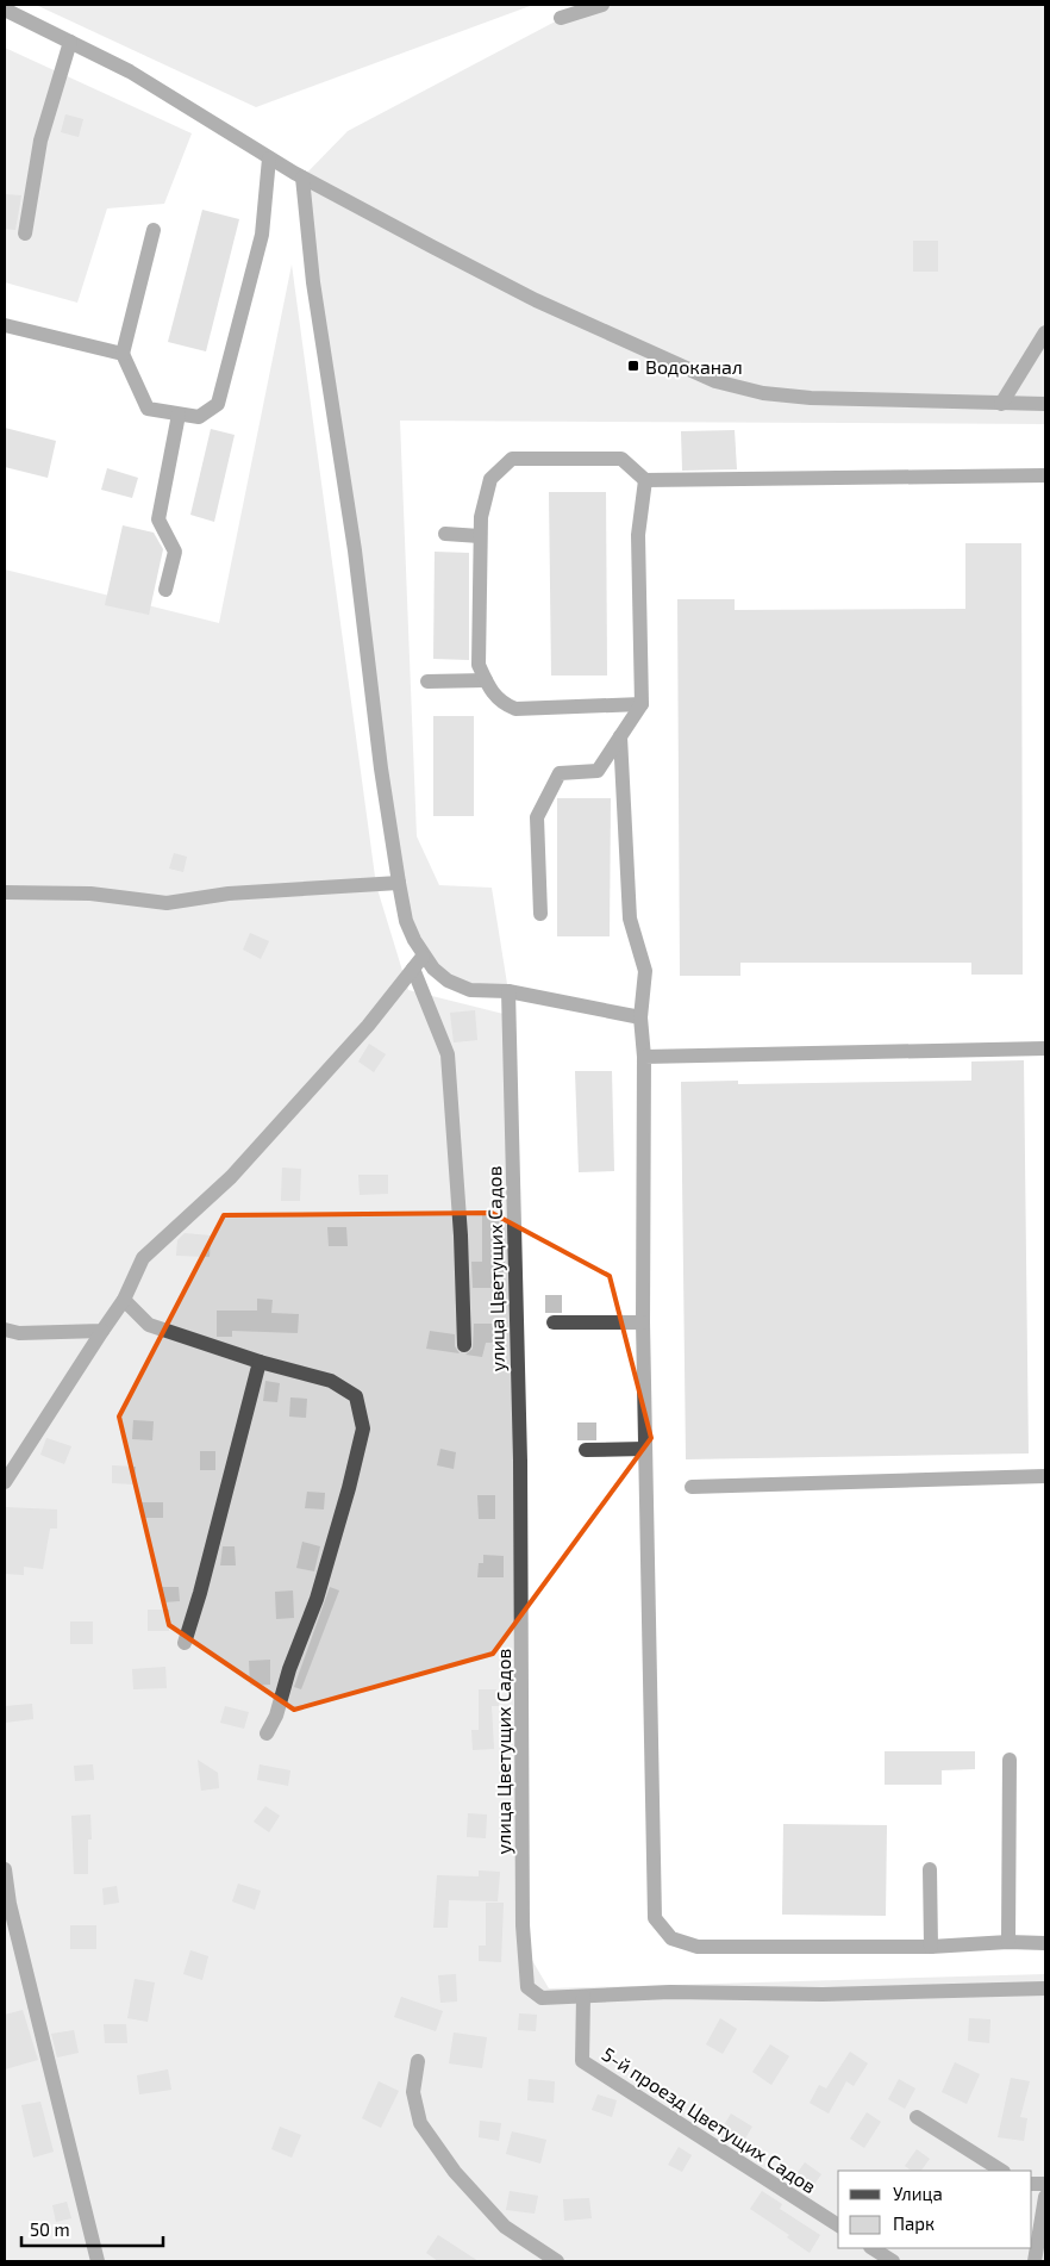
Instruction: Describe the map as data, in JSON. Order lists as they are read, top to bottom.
{
  "streets": {
    "street": ["улица Цветущих Садов", "5-й проезд Цветущих Садов"]
  },
  "crossings": [
    ["улица Цветущих Садов", "5-й проезд Цветущих Садов"]
  ],
  "places": {
    "transit": ["Водоканал"]
  },
  "legend": ["Улица", "Парк"],
  "scale_bar": "50 m"
}
